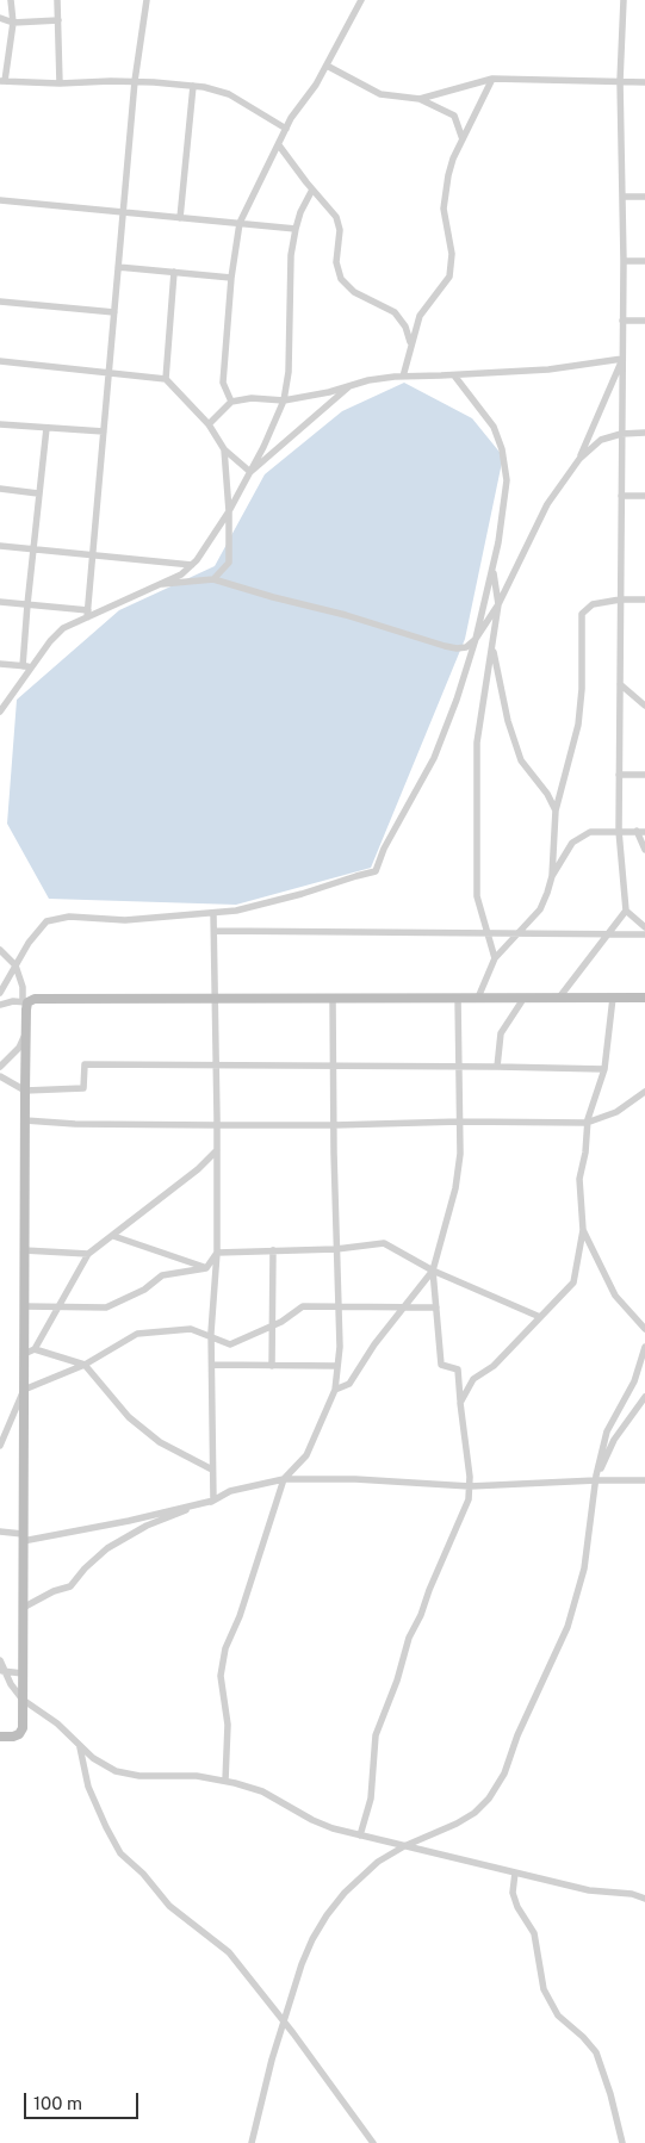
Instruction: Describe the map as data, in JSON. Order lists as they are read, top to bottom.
{
  "scale_bar": "100 m"
}
